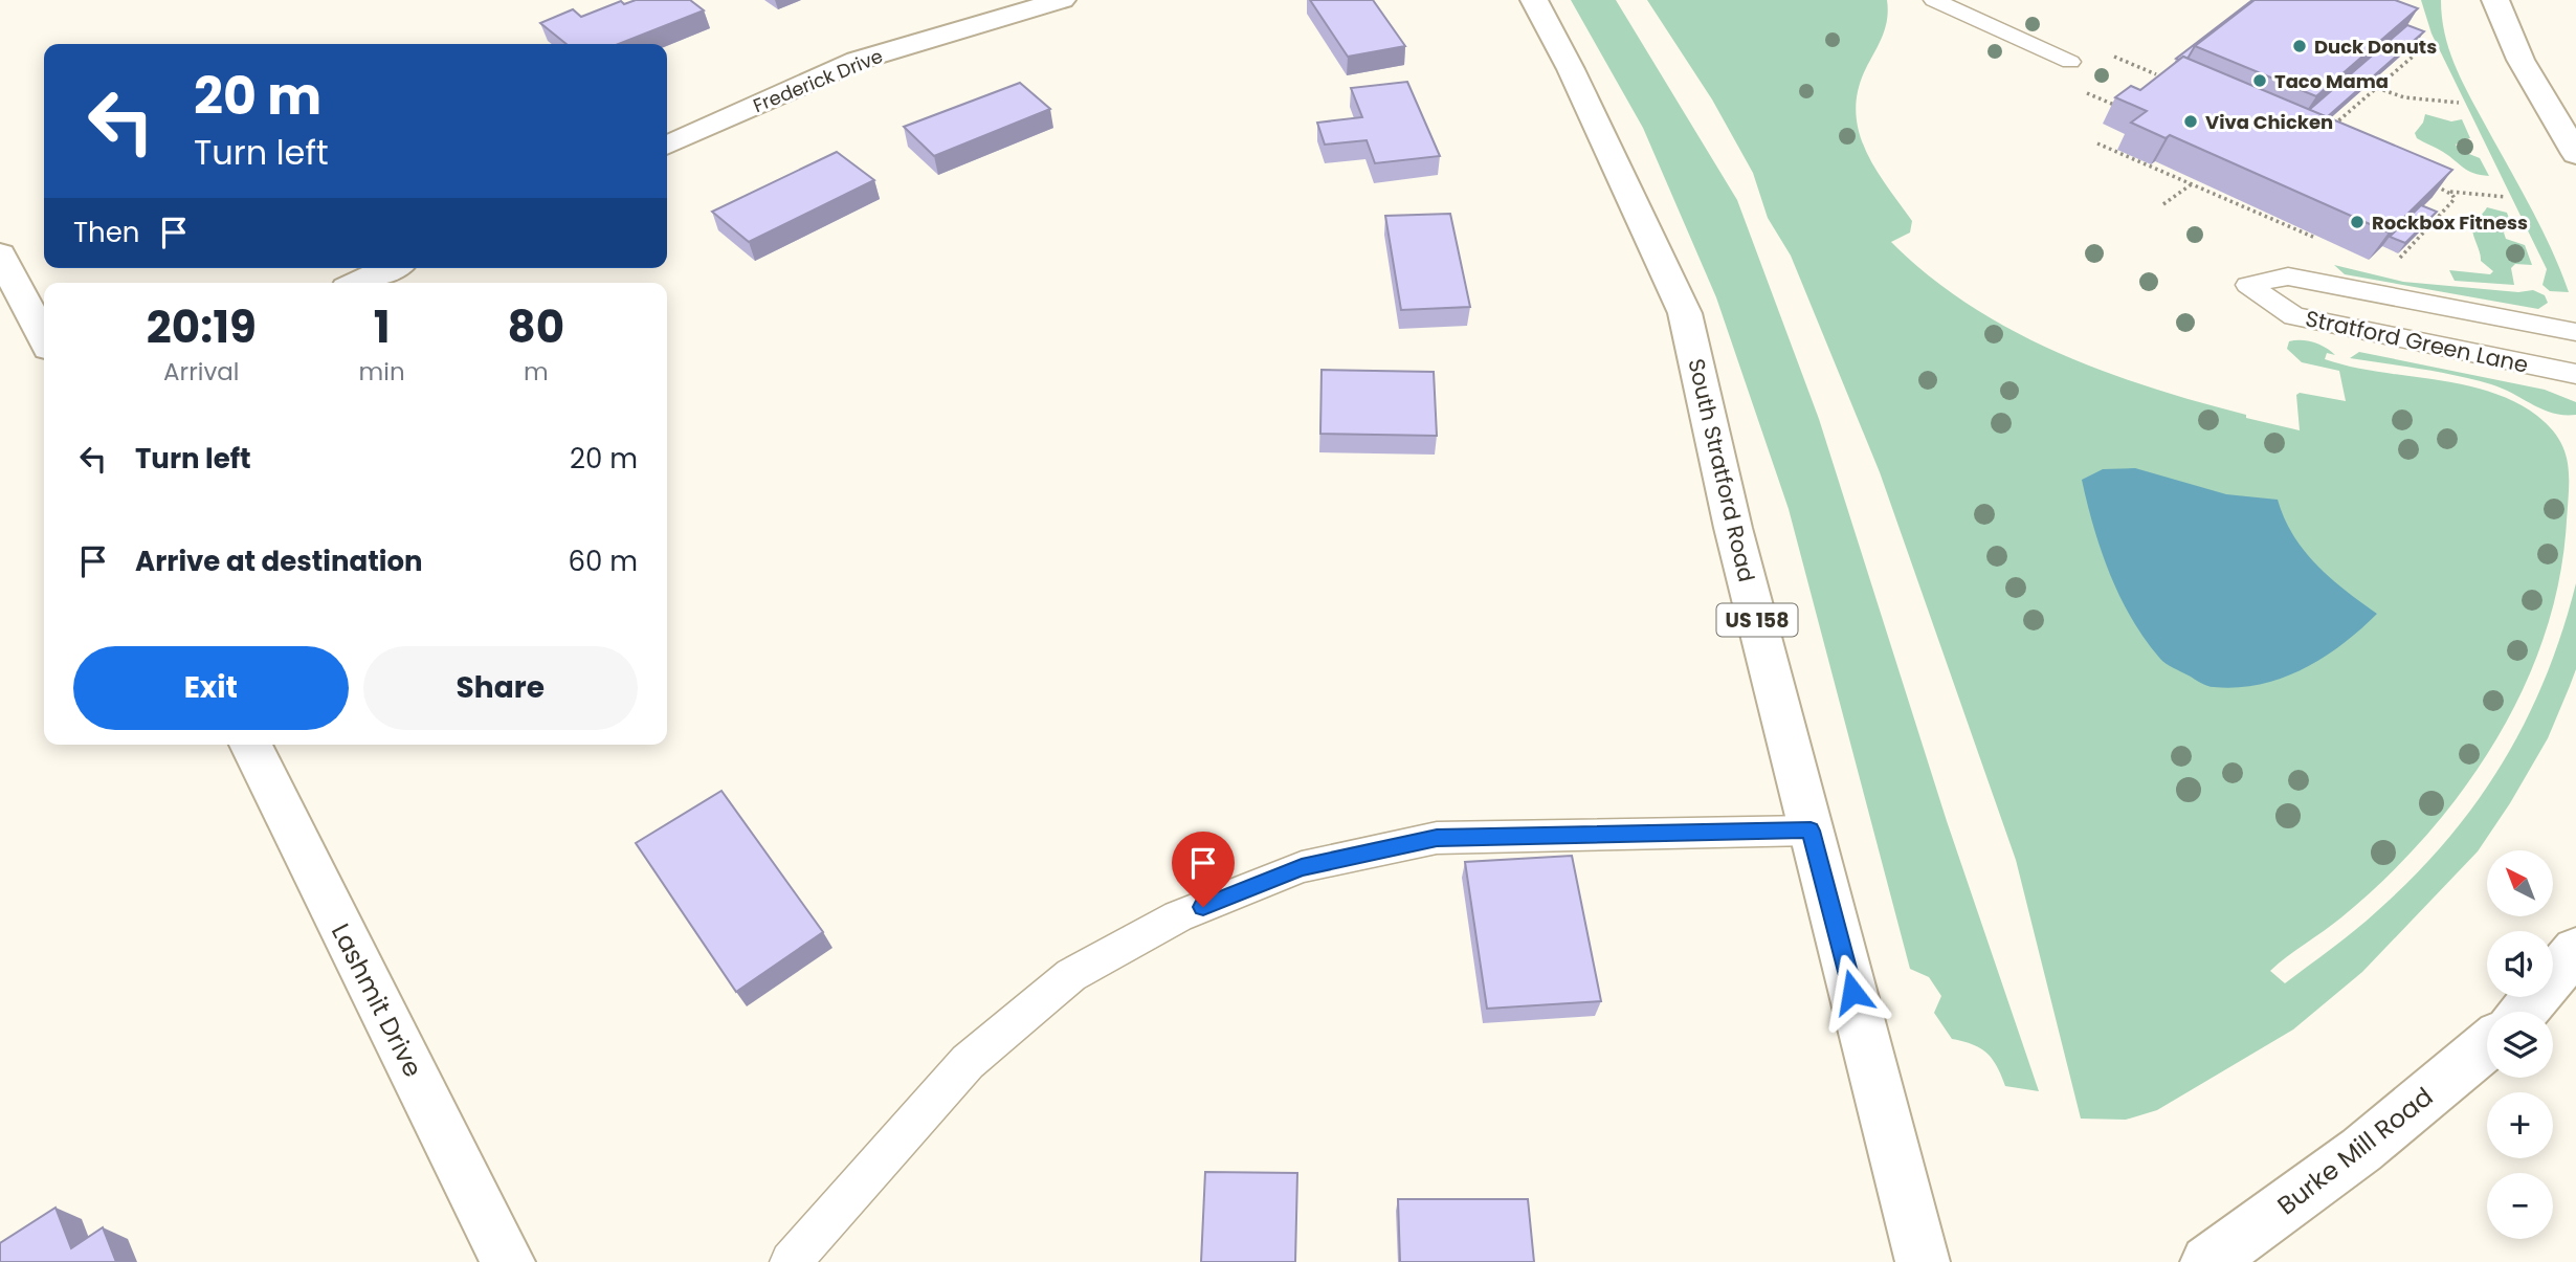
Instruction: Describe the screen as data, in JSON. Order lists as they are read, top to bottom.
{
  "streets": {
    "street": [
      "Frederick Drive",
      "South Stratford Road",
      "US 158",
      "Lashmit Drive",
      "Burke Mill Road"
    ],
    "lane": ["Stratford Green Lane"]
  },
  "places": [
    "Duck Donuts",
    "Taco Mama",
    "Viva Chicken",
    "Rockbox Fitness"
  ],
  "north": "top left",
  "page": {
    "turn": ["20 m", "Turn left"],
    "then": "Then",
    "eta": [
      "20:19",
      "Arrival",
      "1",
      "min",
      "80",
      "m"
    ],
    "list": [
      {
        "name": "Turn left",
        "value": "20 m"
      },
      {
        "name": "Arrive at destination",
        "value": "60 m"
      }
    ],
    "buttons": ["Exit", "Share"],
    "map_buttons": ["+", "−"]
  }
}
